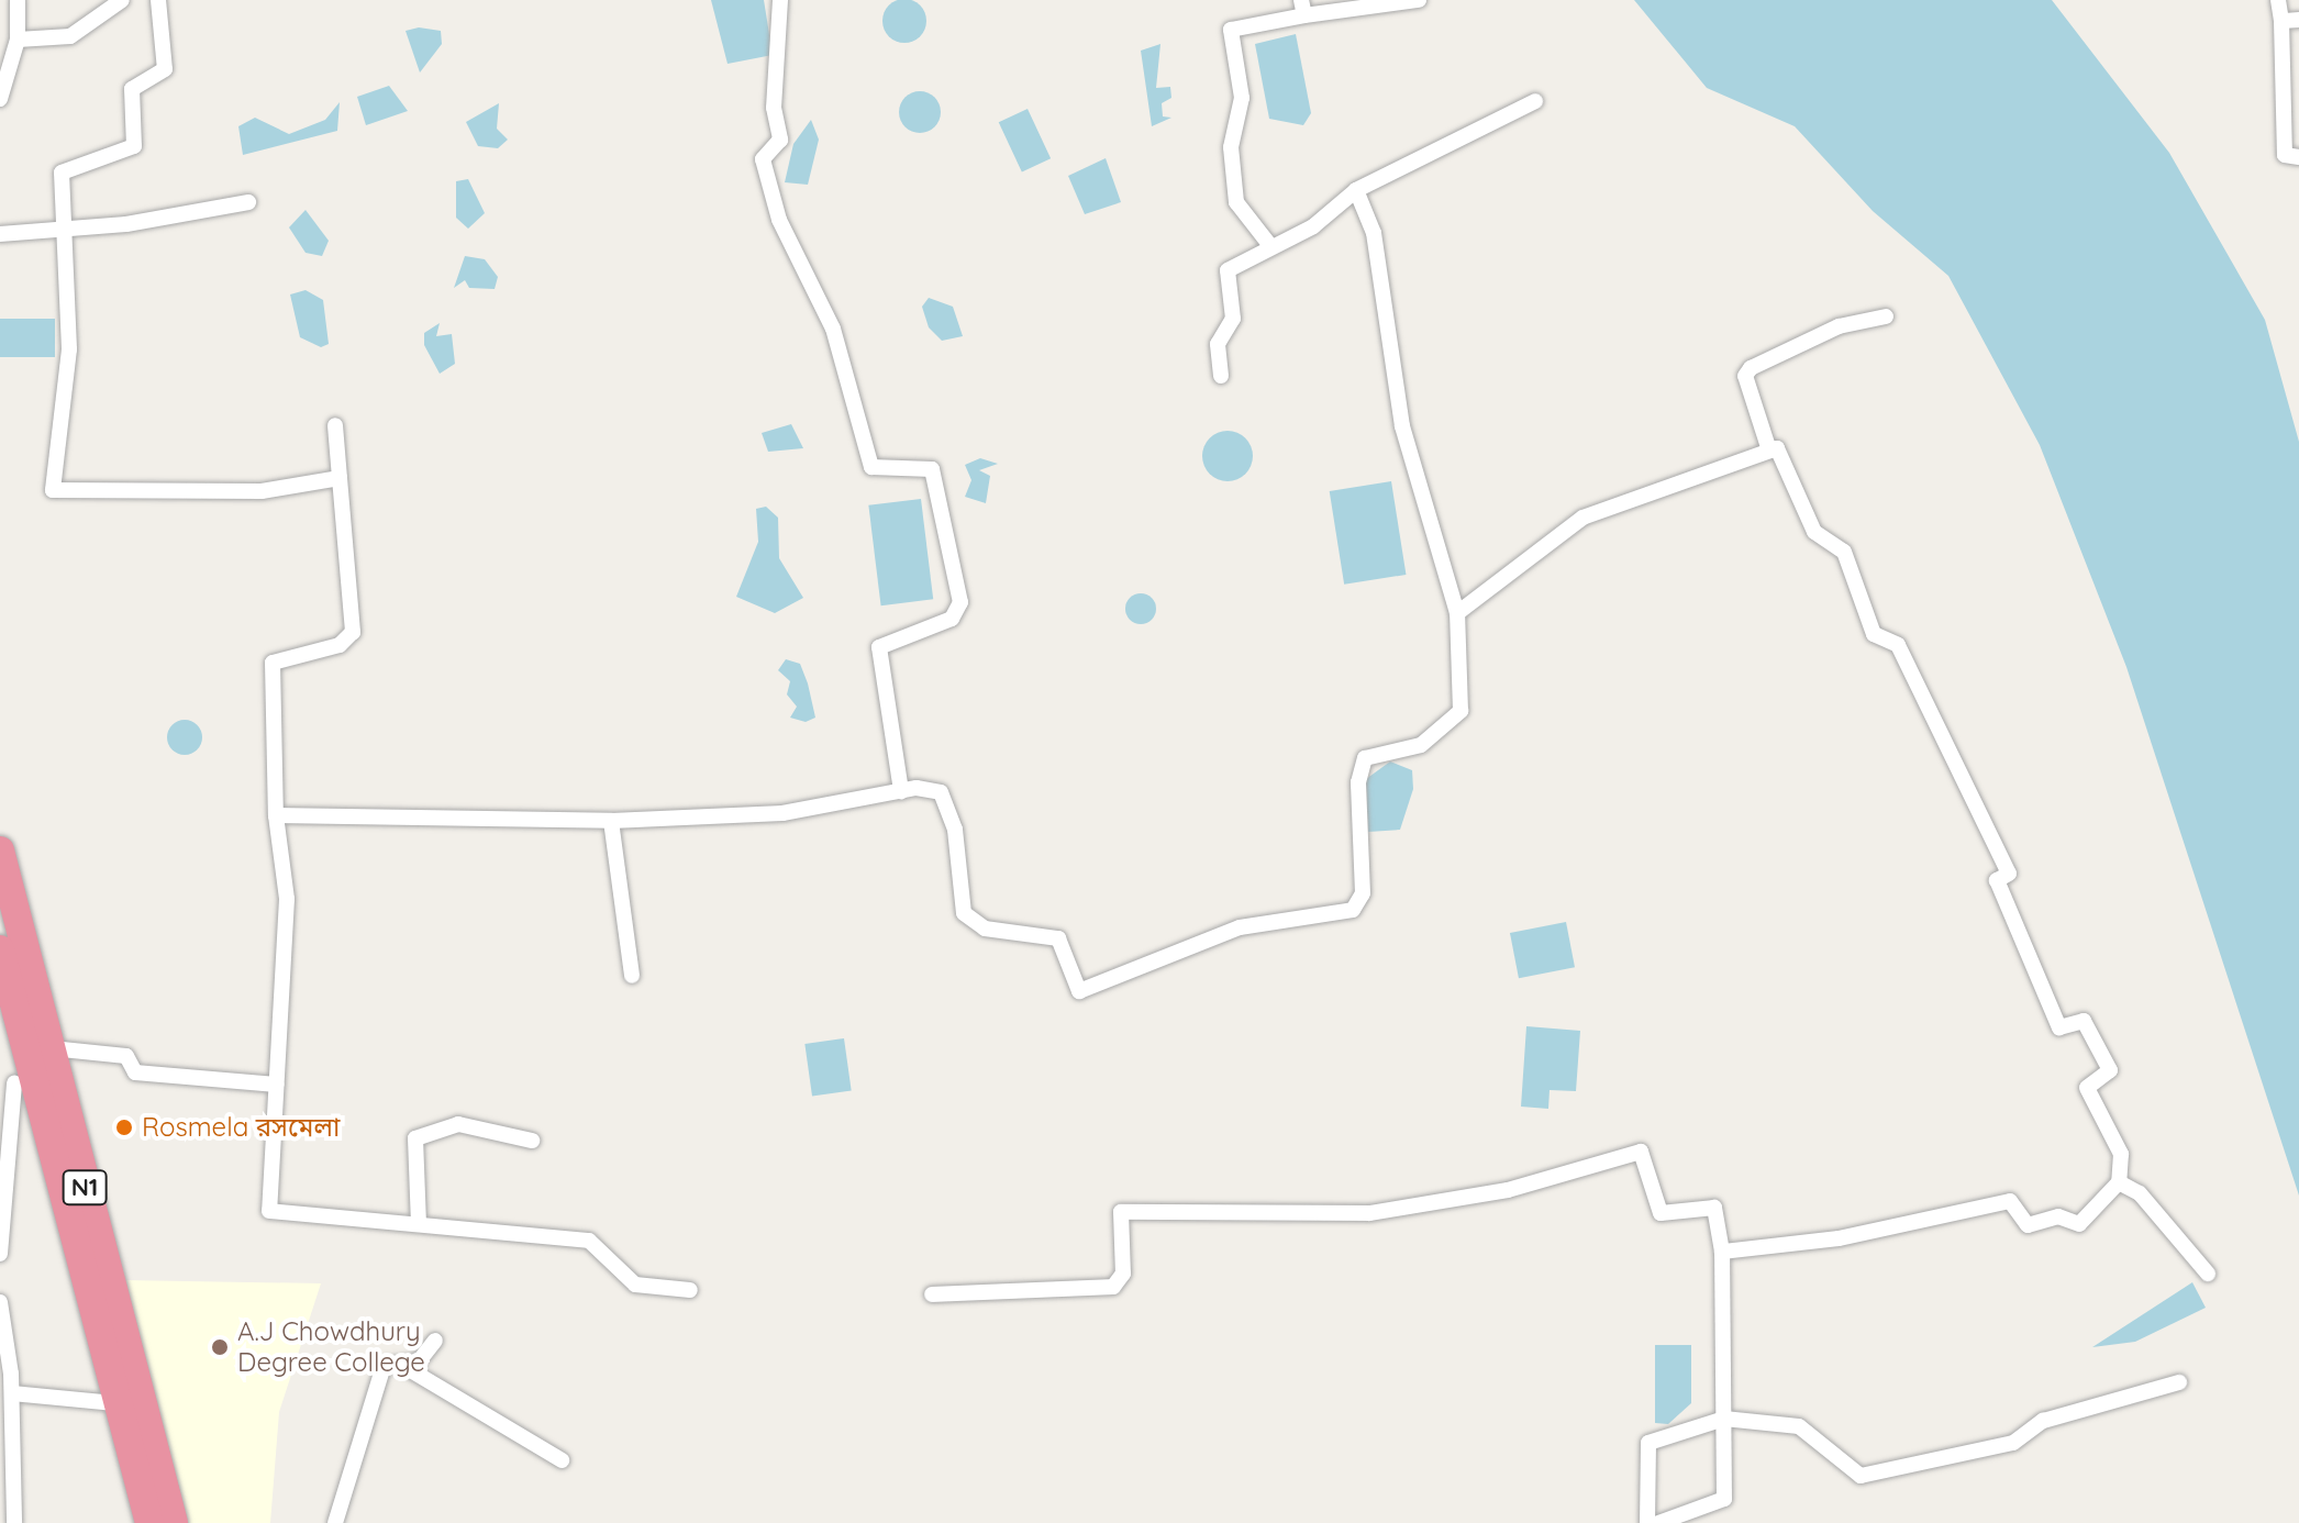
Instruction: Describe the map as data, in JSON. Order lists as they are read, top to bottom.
{
  "streets": {
    "highway": ["N1"]
  },
  "places": ["Rosmela রসমেলা", "A.J Chowdhury Degree College"]
}
